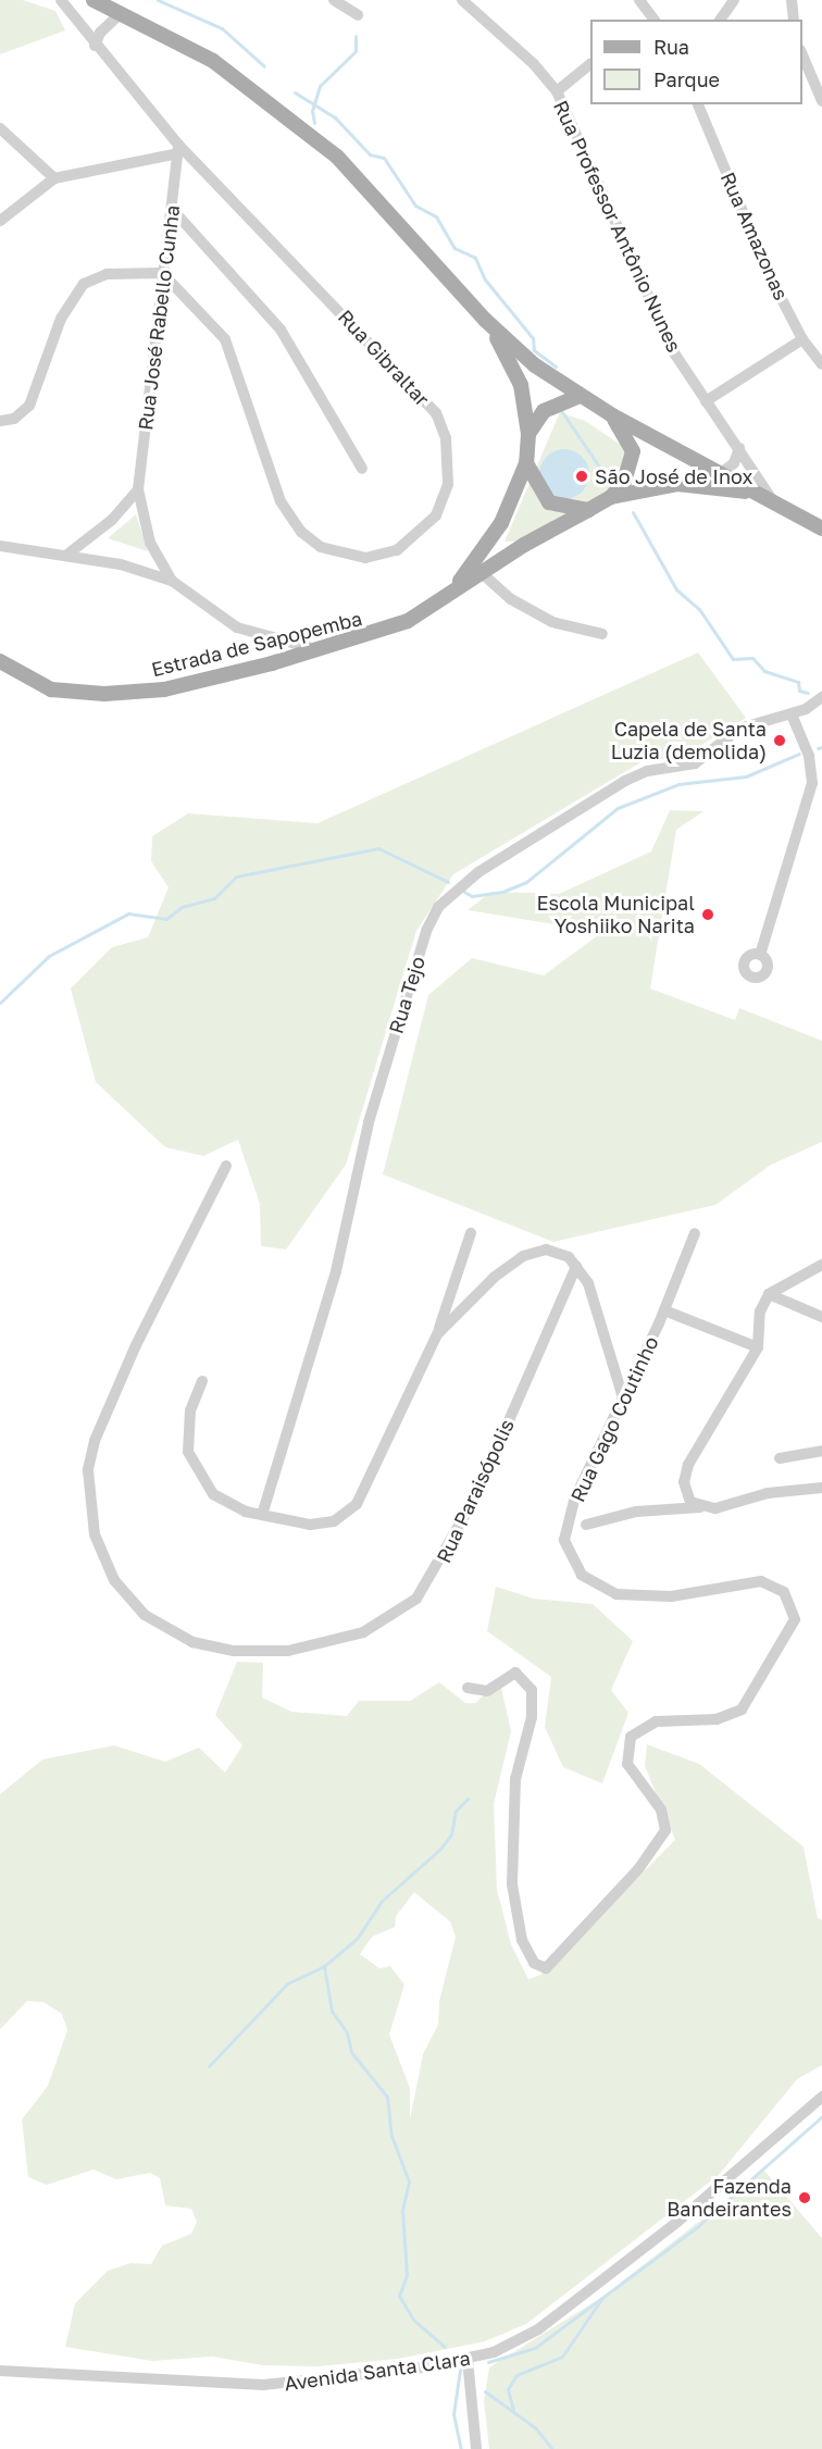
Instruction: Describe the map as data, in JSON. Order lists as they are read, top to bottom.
{
  "streets": {
    "main road": ["Estrada de Sapopemba"],
    "street": [
      "Rua Professor Antônio Nunes",
      "Rua Amazonas",
      "Rua José Rabello Cunha",
      "Rua Gibraltar",
      "Rua Tejo",
      "Rua Gago Coutinho",
      "Rua Paraisópolis",
      "Avenida Santa Clara"
    ]
  },
  "crossings": [
    ["Rua José Rabello Cunha", "Rua Gibraltar"]
  ],
  "places": [
    "São José de Inox",
    "Capela de Santa Luzia (demolida)",
    "Escola Municipal Yoshiiko Narita",
    "Fazenda Bandeirantes"
  ],
  "legend": ["Rua", "Parque"]
}
